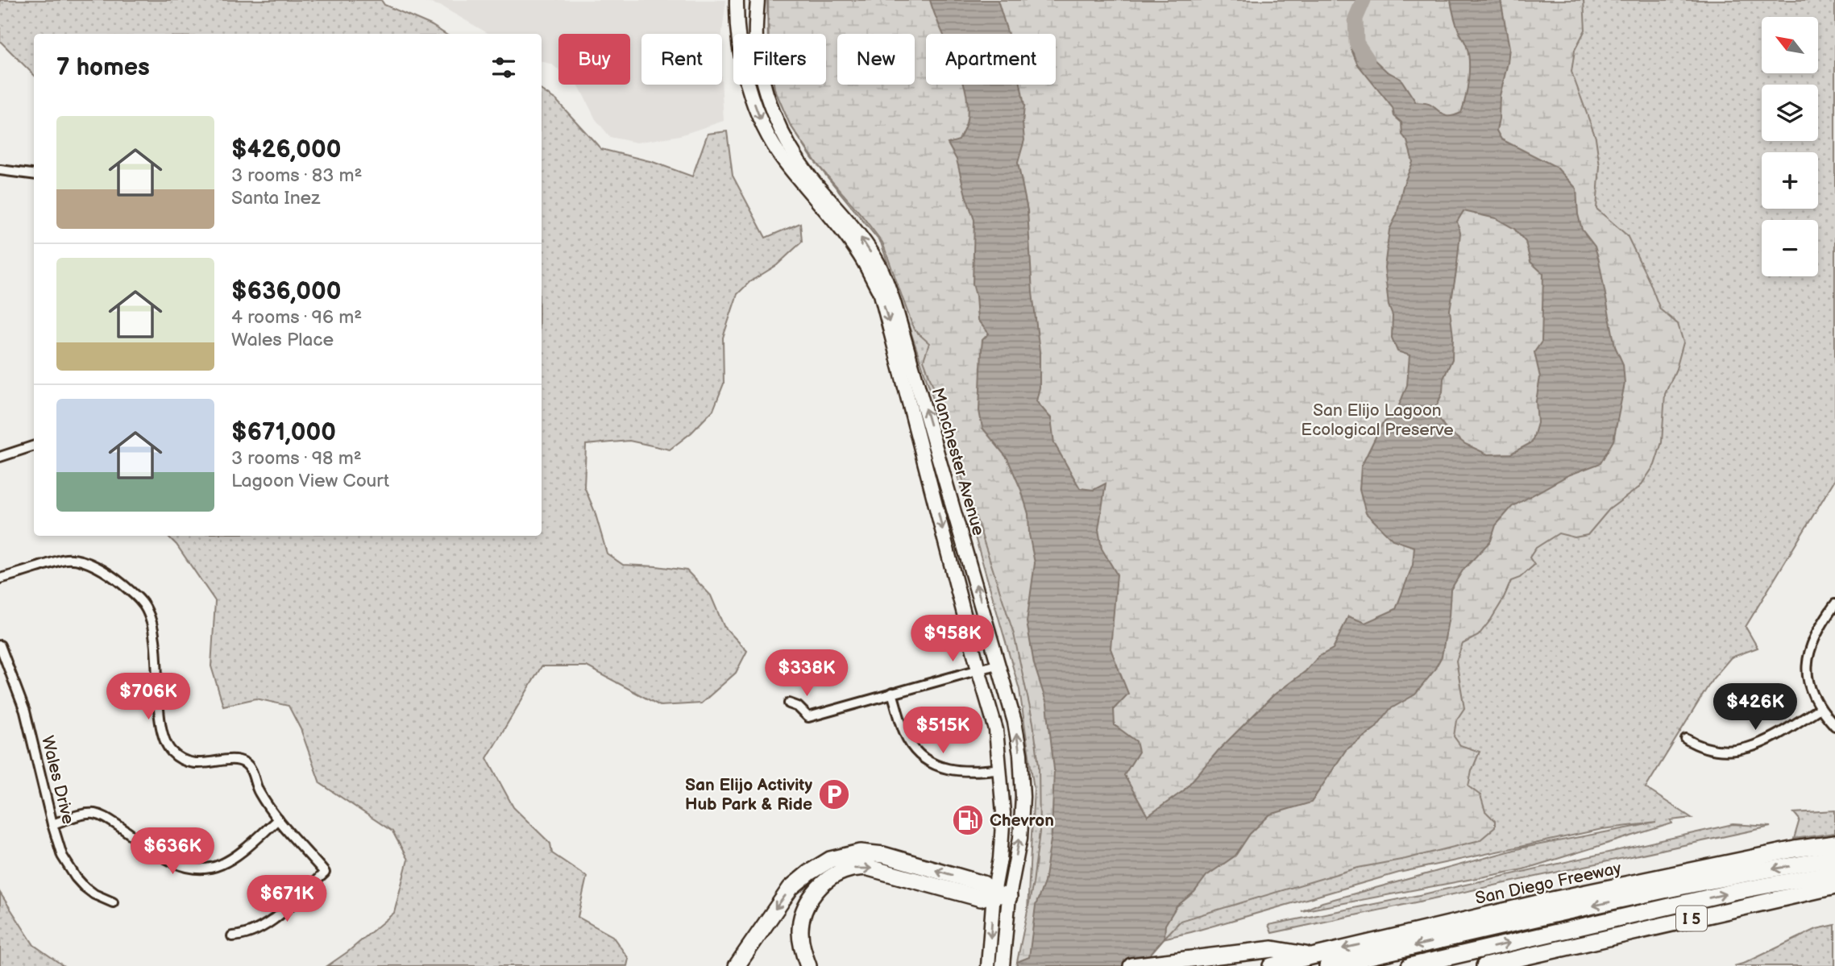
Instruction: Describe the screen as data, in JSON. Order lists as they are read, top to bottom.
{
  "streets": {
    "highway": ["San Diego Freeway", "I 5"],
    "main road": ["Manchester Avenue"],
    "street": ["Wales Drive"]
  },
  "parks": ["San Elijo Lagoon Ecological Preserve"],
  "places": {
    "parking": ["San Elijo Activity Hub Park & Ride"],
    "fuel station": ["Chevron"]
  },
  "north": "top left",
  "page": {
    "map_buttons": ["+", "−"],
    "chip": [
      "Buy",
      "Rent",
      "Filters",
      "New",
      "Apartment"
    ],
    "heading": "7 homes",
    "list": [
      {
        "name": "$426,000",
        "note": "3 rooms · 83 m² · Santa Inez"
      },
      {
        "name": "$636,000",
        "note": "4 rooms · 96 m² · Wales Place"
      },
      {
        "name": "$671,000",
        "note": "3 rooms · 98 m² · Lagoon View Court"
      }
    ],
    "price": [
      "$958K",
      "$338K",
      "$706K",
      "$426K",
      "$515K",
      "$636K",
      "$671K"
    ]
  }
}
